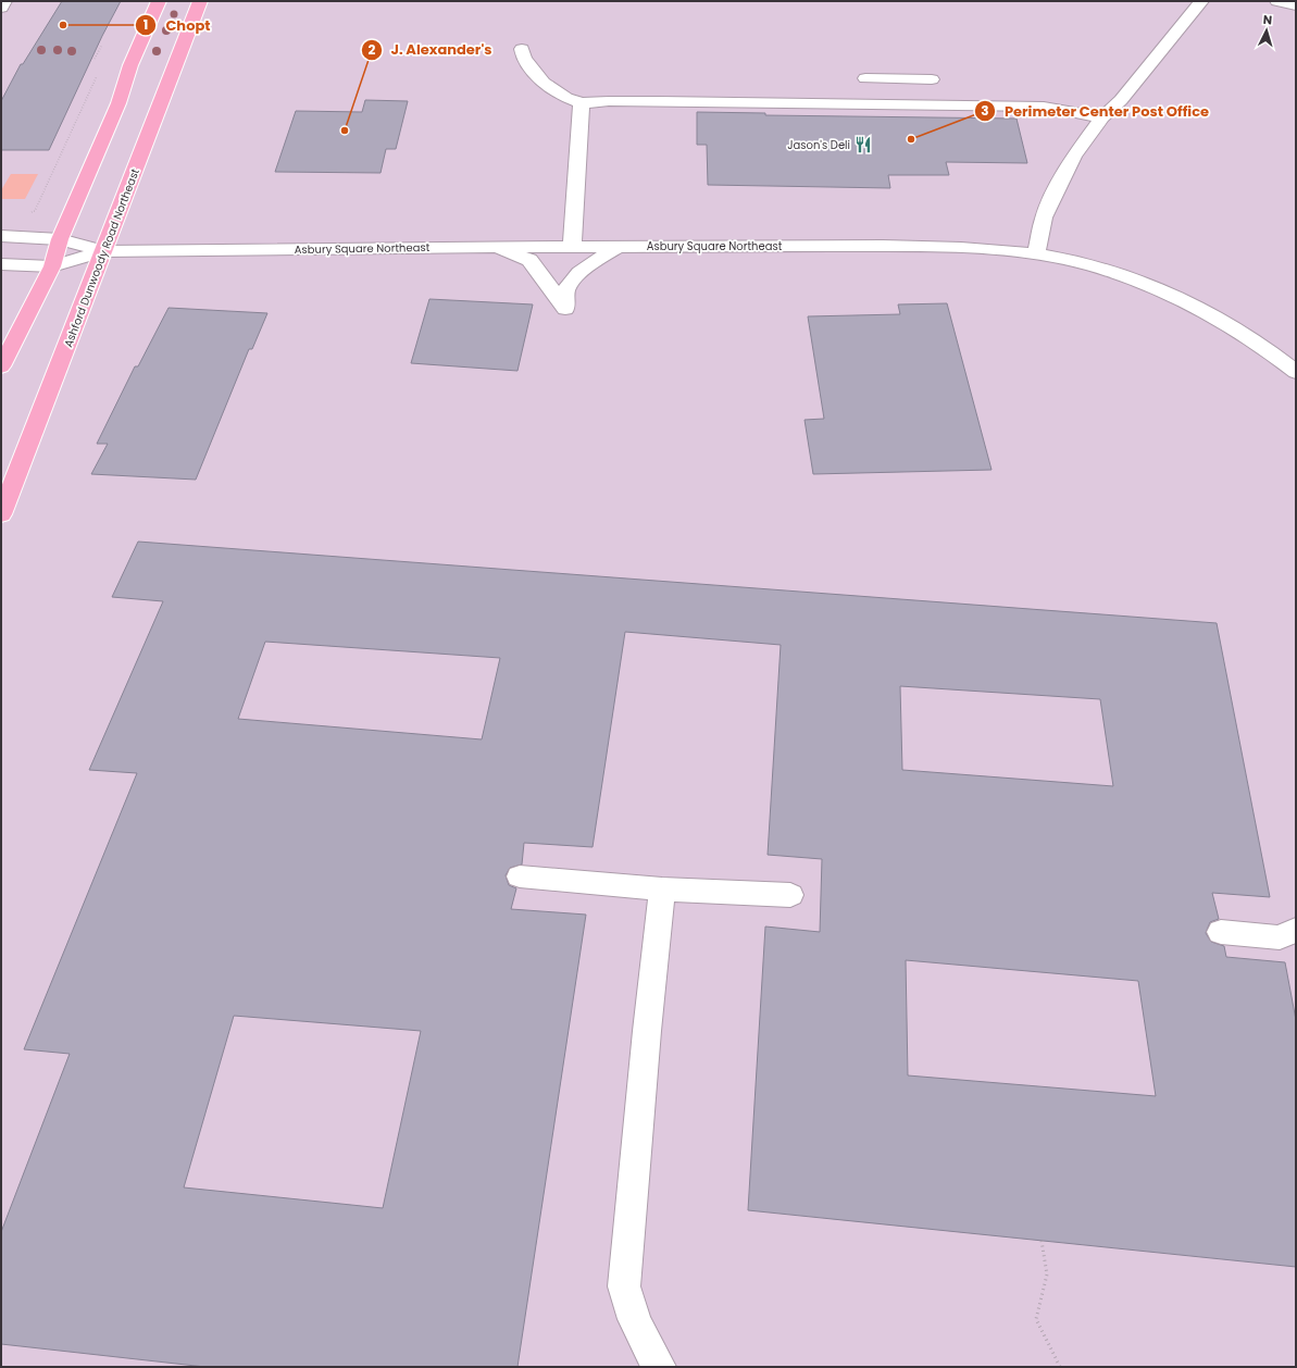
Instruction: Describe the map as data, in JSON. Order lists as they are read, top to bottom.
{
  "streets": {
    "main road": ["Ashford Dunwoody Road Northeast"],
    "street": ["Asbury Square Northeast"]
  },
  "crossings": [
    ["Asbury Square Northeast", "Ashford Dunwoody Road Northeast"]
  ],
  "places": {
    "other": ["Chopt", "J. Alexander's", "Perimeter Center Post Office"],
    "restaurant": ["Jason's Deli"]
  },
  "north": "top"
}
